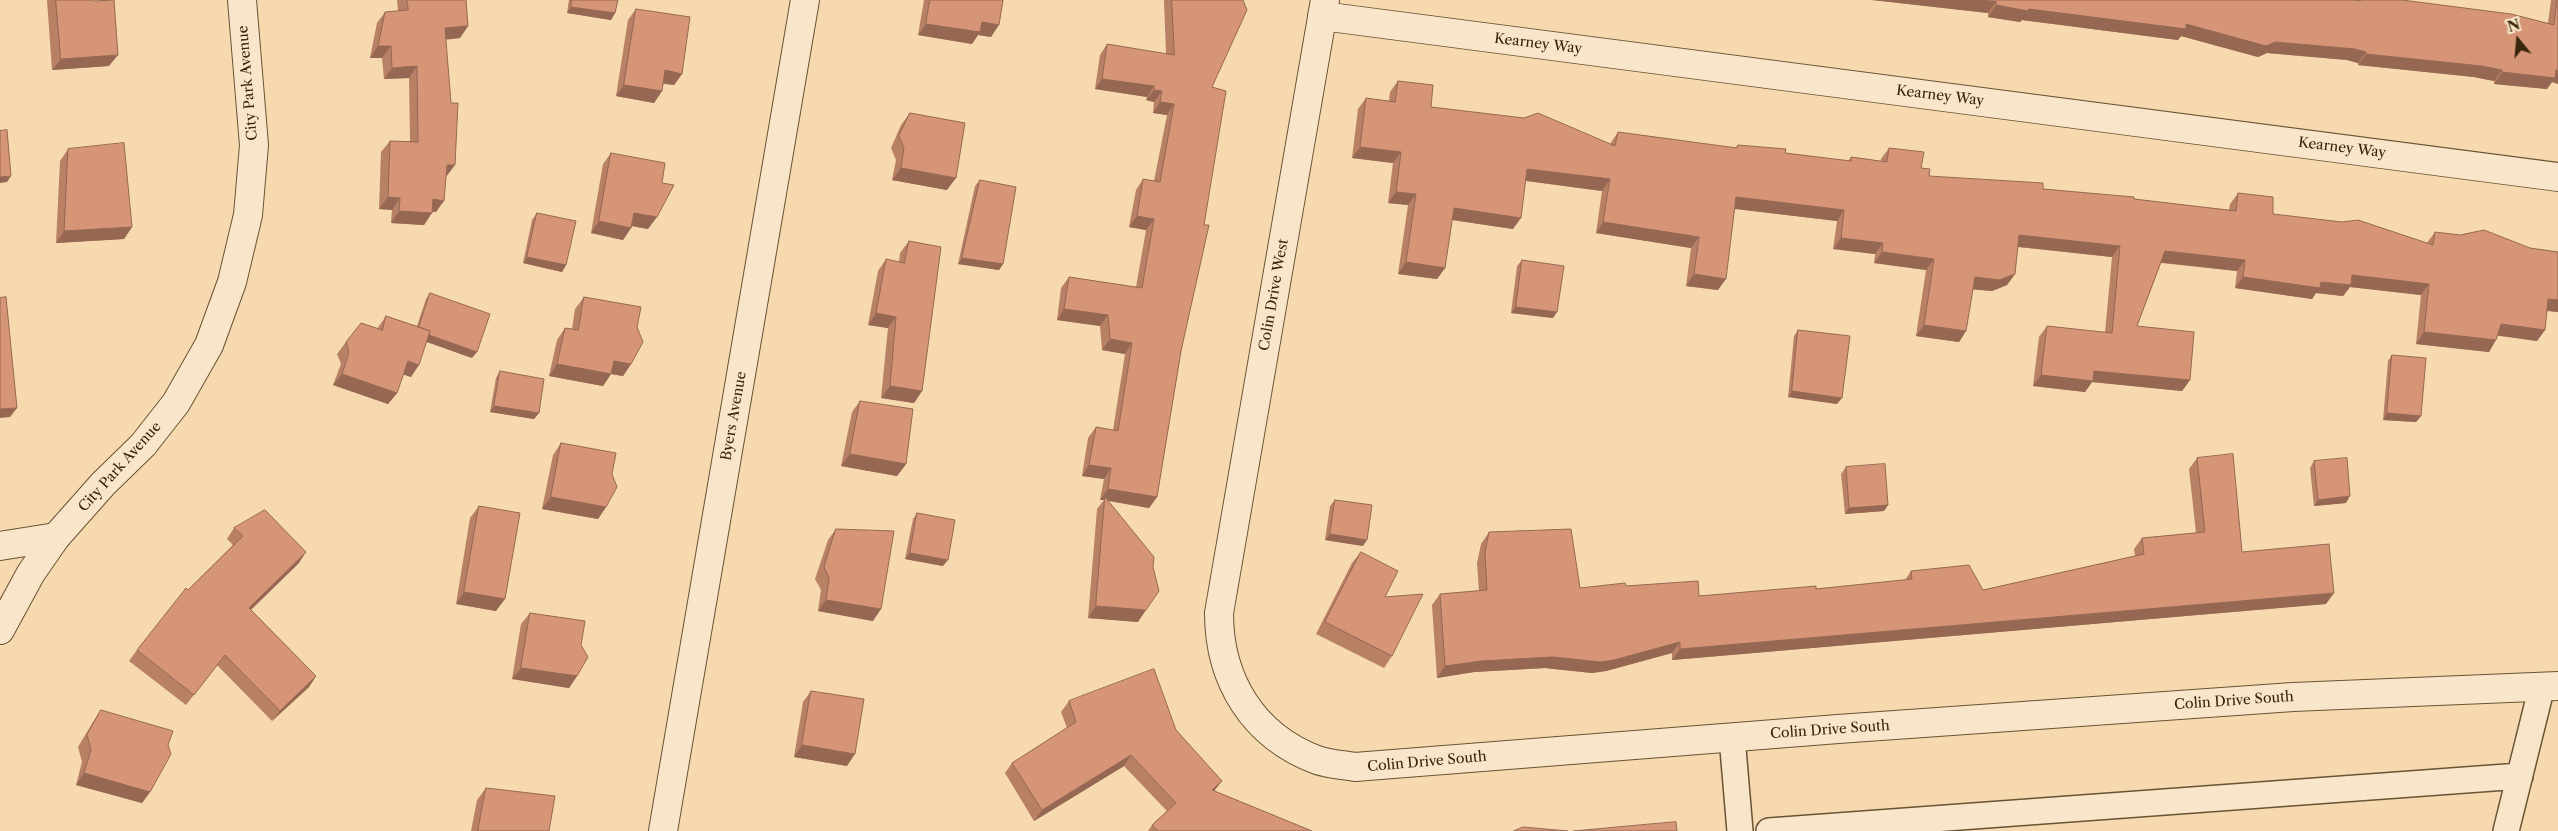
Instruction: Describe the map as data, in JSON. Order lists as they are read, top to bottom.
{
  "streets": {
    "street": [
      "Kearney Way",
      "City Park Avenue",
      "Colin Drive West",
      "Byers Avenue",
      "Colin Drive South"
    ]
  },
  "crossings": [
    ["Kearney Way", "Colin Drive West"],
    ["Colin Drive West", "Colin Drive South"]
  ],
  "north": "top"
}
